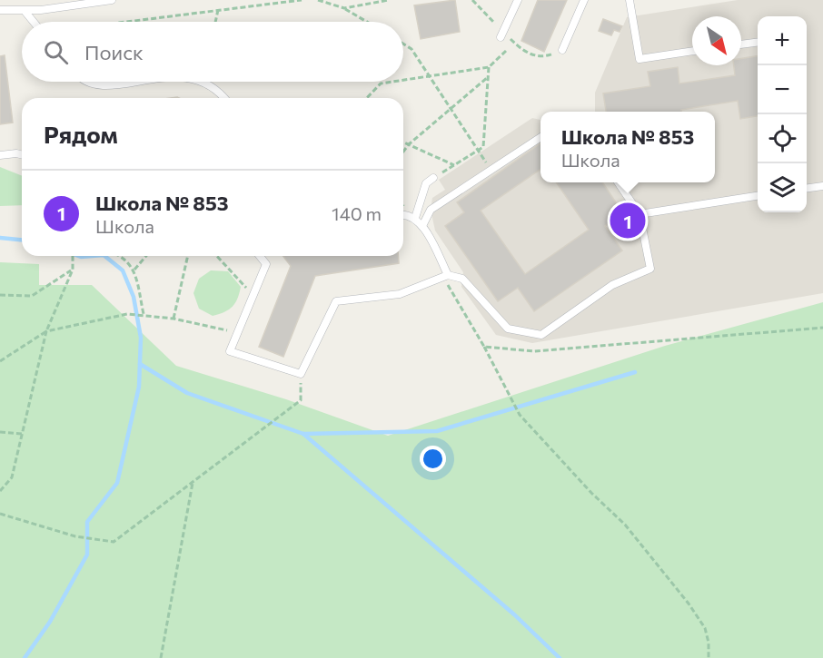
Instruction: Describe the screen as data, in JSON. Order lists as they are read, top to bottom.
{
  "north": "bottom right",
  "page": {
    "map_buttons": ["+", "−"],
    "search": "Поиск",
    "heading": "Рядом",
    "popup": ["Школа № 853", "Школа"],
    "list": [
      {
        "mark": "1",
        "name": "Школа № 853",
        "note": "Школа",
        "value": "140 m"
      }
    ],
    "pins": "1"
  }
}
